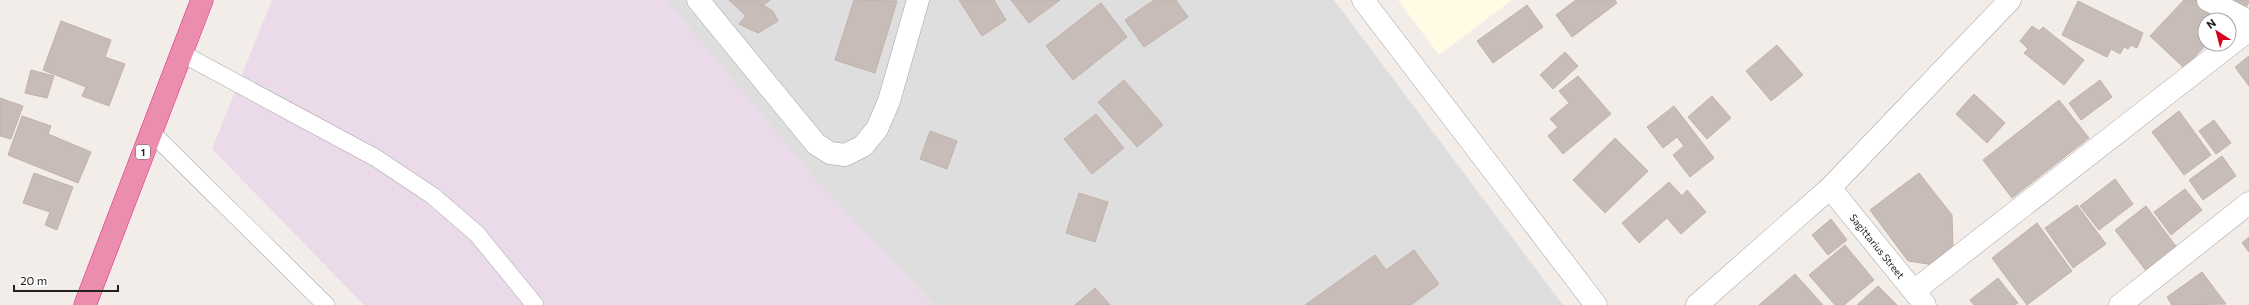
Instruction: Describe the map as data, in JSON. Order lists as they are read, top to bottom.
{
  "streets": {
    "highway": ["1"],
    "street": ["Sagittarius Street"]
  },
  "scale_bar": "20 m",
  "north": "top left"
}
